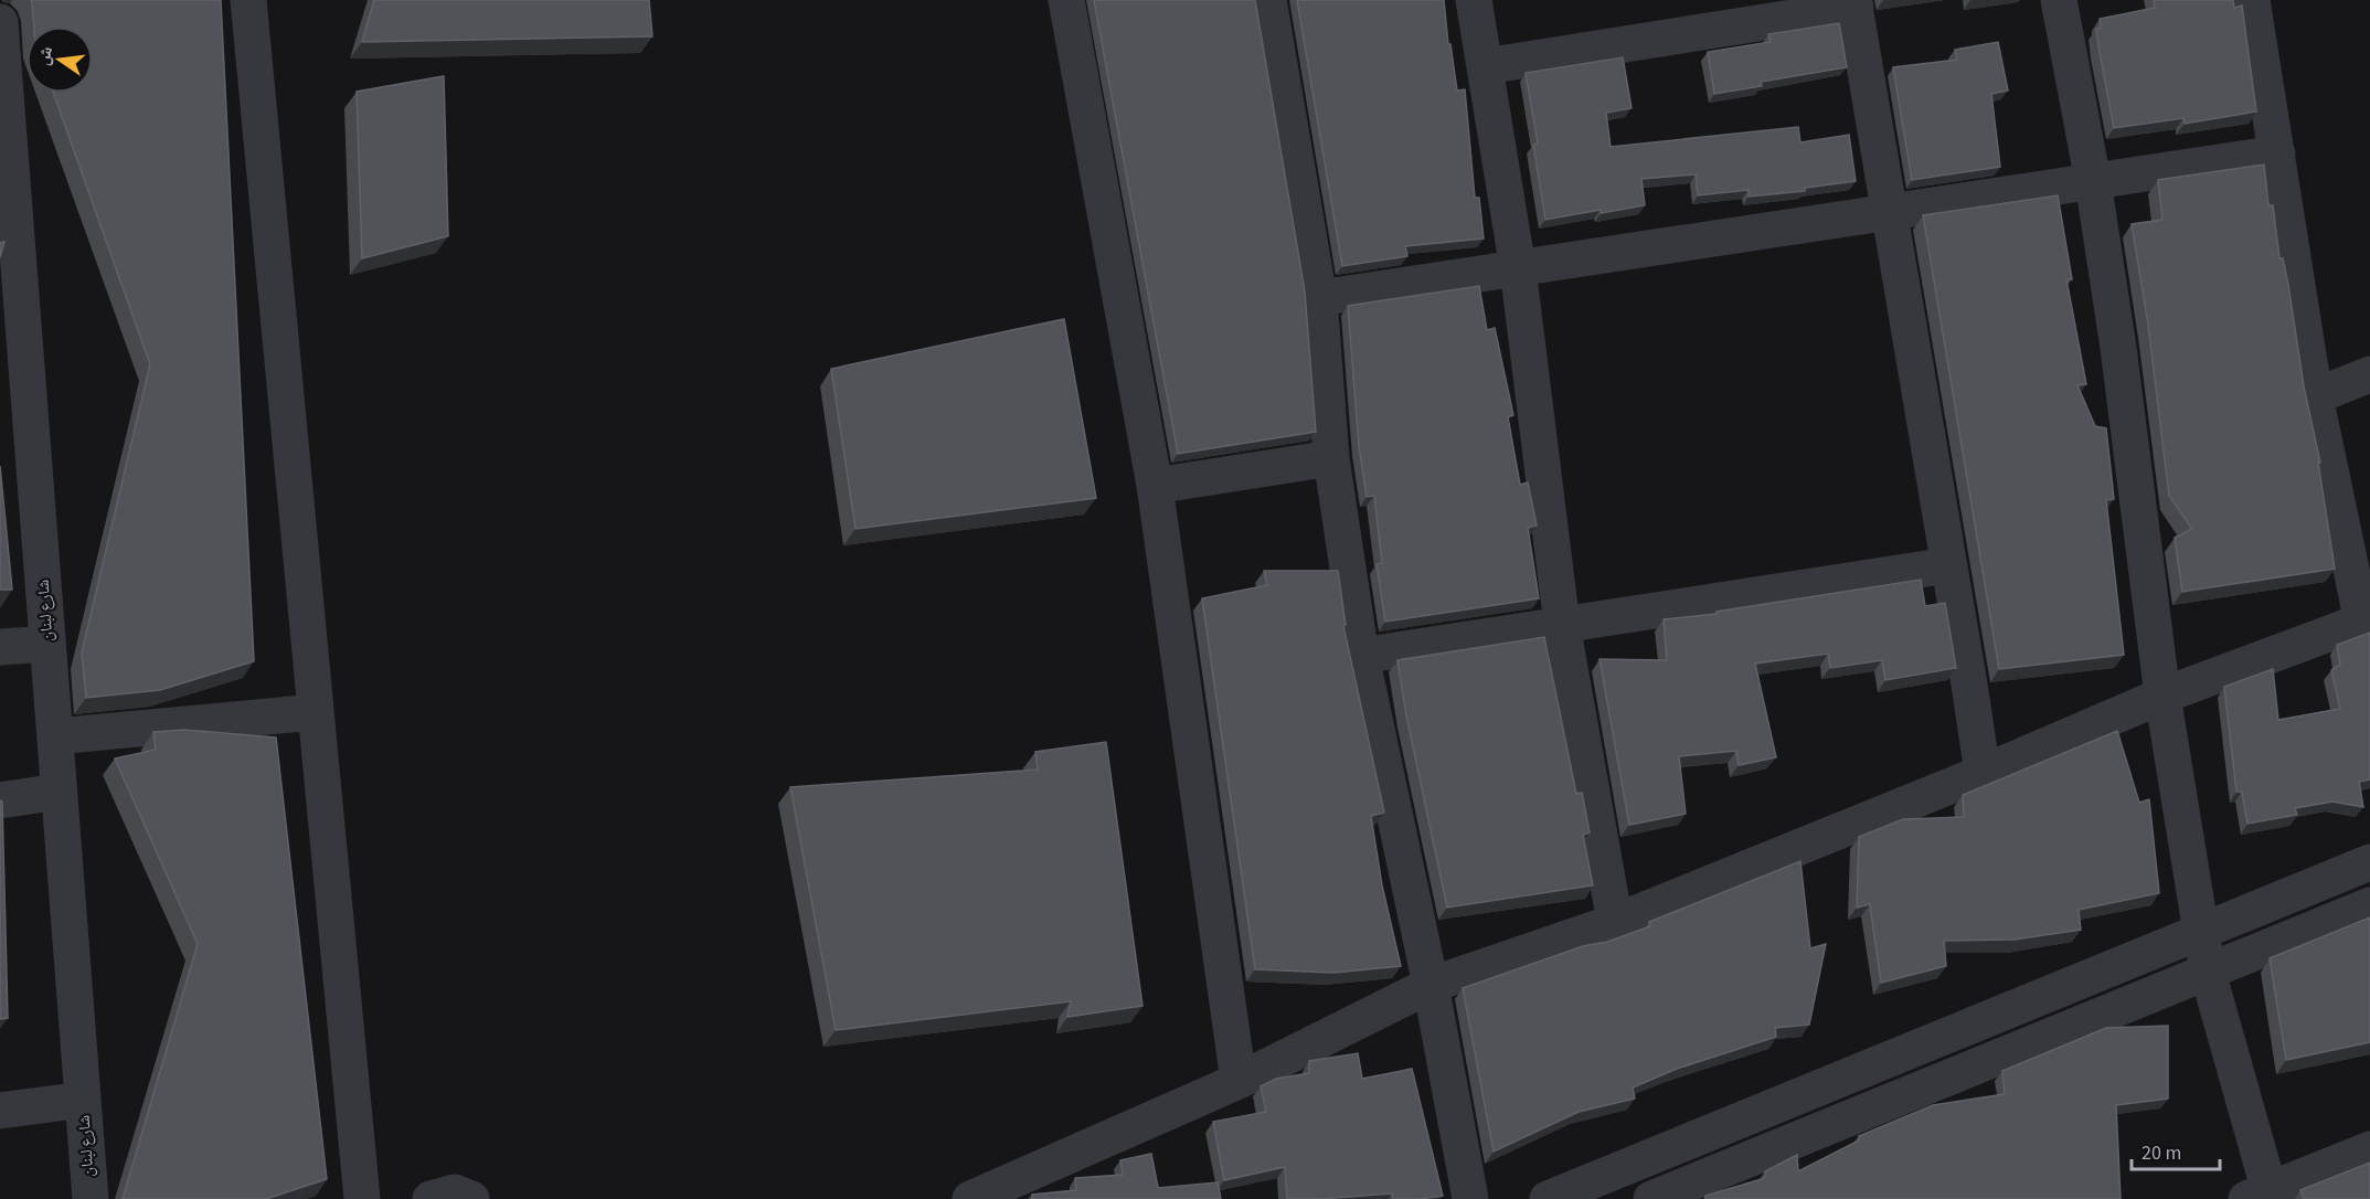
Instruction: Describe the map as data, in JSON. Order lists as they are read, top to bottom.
{
  "streets": {
    "street": ["شارع لبنان"]
  },
  "scale_bar": "20 m",
  "north": "left"
}
